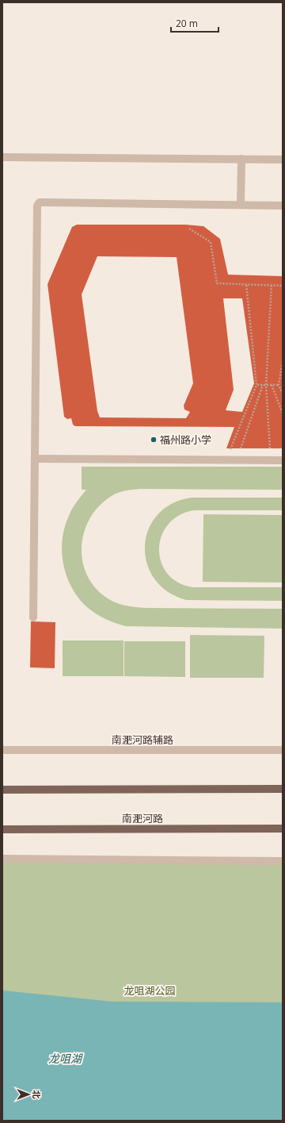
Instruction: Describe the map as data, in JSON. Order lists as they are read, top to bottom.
{
  "streets": {
    "main road": ["南淝河路"],
    "street": ["南淝河路辅路"]
  },
  "water": ["龙咀湖"],
  "parks": ["龙咀湖公园"],
  "places": ["福州路小学"],
  "scale_bar": "20 m",
  "north": "right"
}
